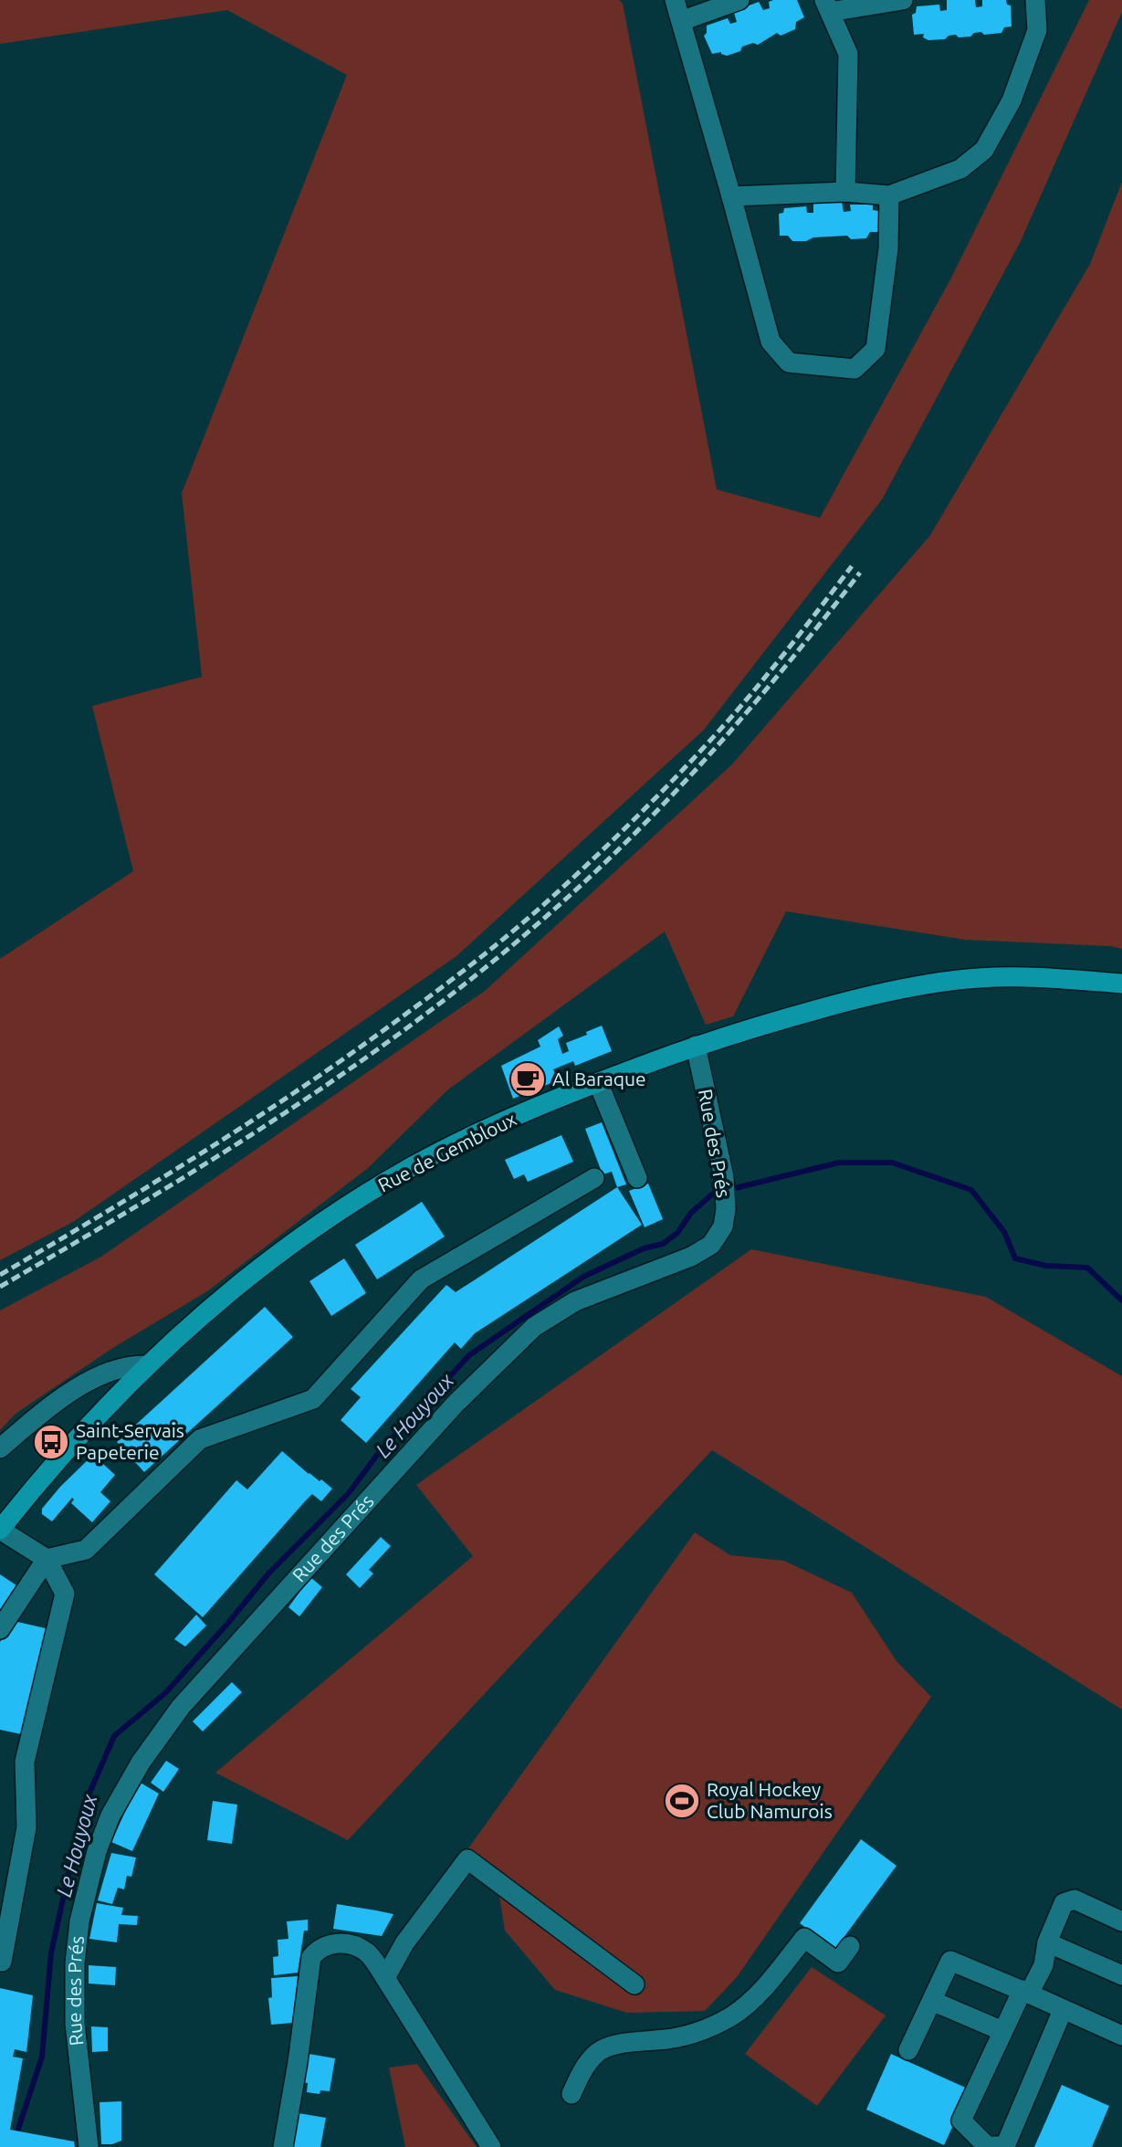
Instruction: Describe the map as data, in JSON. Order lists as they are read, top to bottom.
{
  "streets": {
    "main road": ["Rue de Gembloux"],
    "street": ["Rue des Prés"]
  },
  "crossings": [
    ["Rue des Prés", "Rue de Gembloux"]
  ],
  "water": ["Le Houyoux"],
  "places": {
    "cafe": ["Al Baraque"],
    "bus stop": ["Saint-Servais Papeterie"],
    "sports": ["Royal Hockey Club Namurois"]
  }
}
